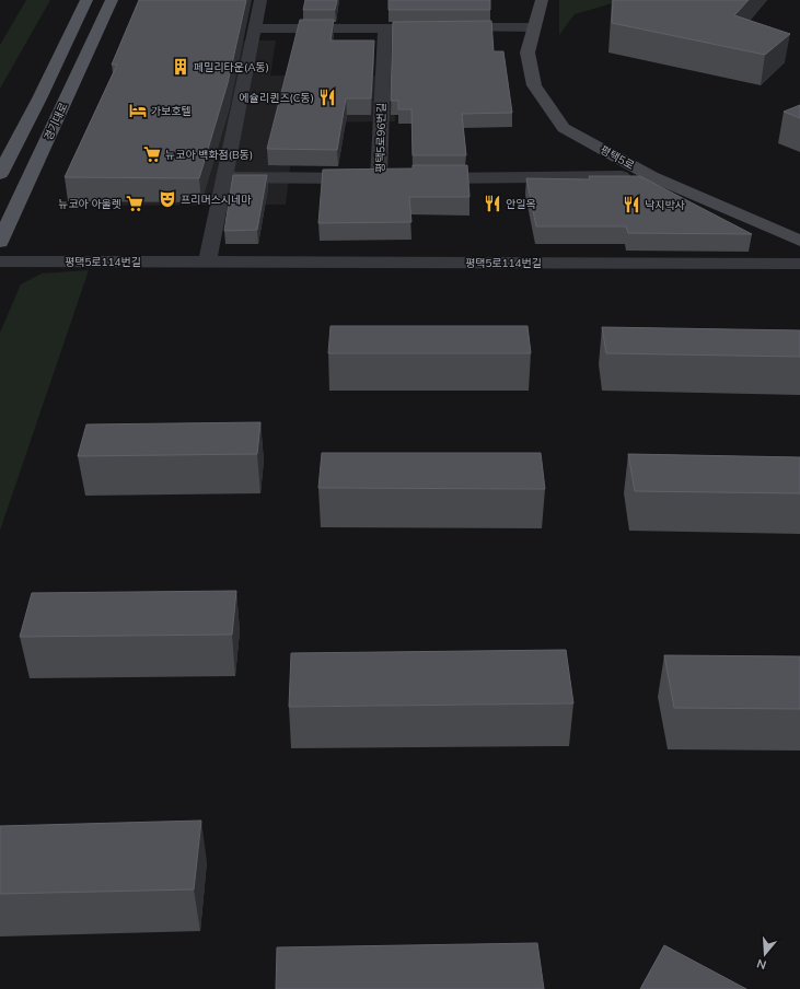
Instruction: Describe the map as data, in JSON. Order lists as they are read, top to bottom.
{
  "streets": {
    "main road": ["경기대로"],
    "street": ["평택5로96번길", "평택5로", "평택5로114번길"]
  },
  "places": {
    "building": ["페밀리타운(A동)"],
    "restaurant": ["에슐리퀸즈(C동)", "안일옥", "낙지박사"],
    "hotel": ["가보호텔"],
    "supermarket": ["뉴코아 백화점(B동)", "뉴코아 아울렛"],
    "theatre": ["프리머스시네마"]
  },
  "north": "bottom"
}
